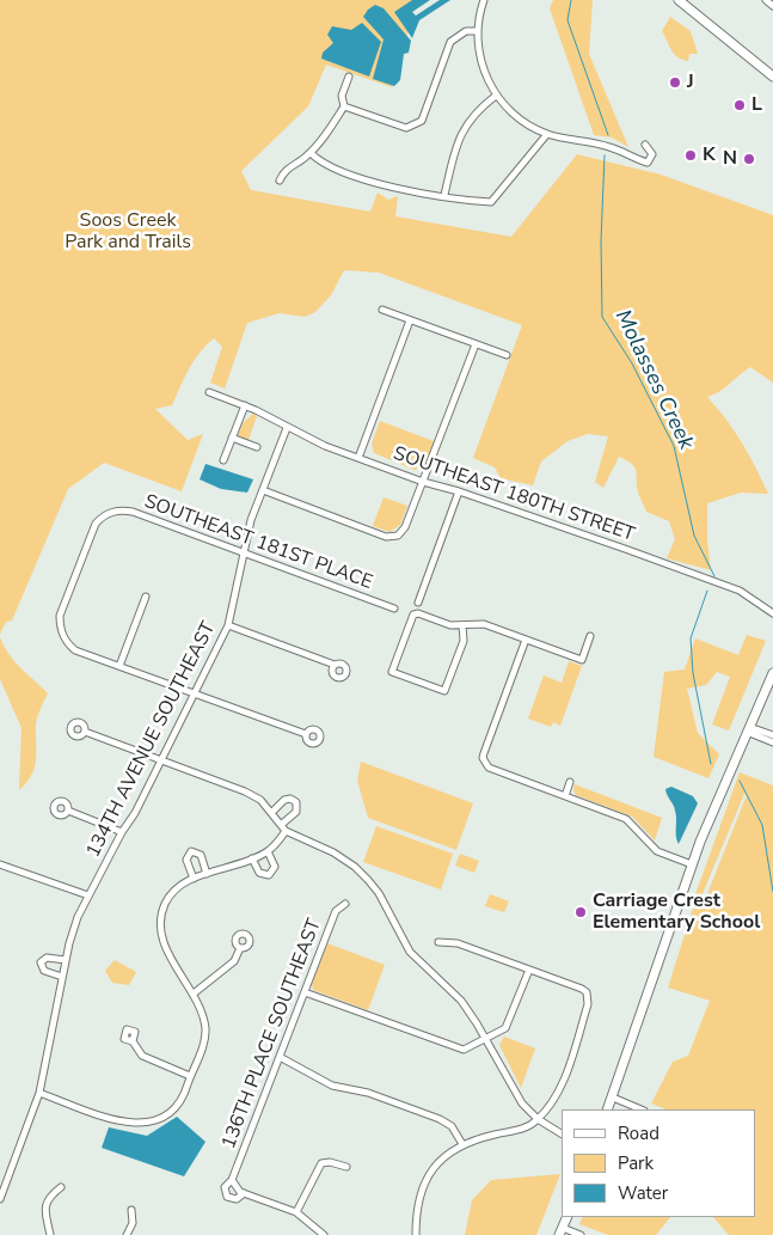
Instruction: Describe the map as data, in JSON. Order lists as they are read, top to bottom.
{
  "streets": {
    "street": [
      "SOUTHEAST 180TH STREET",
      "SOUTHEAST 181ST PLACE",
      "134TH AVENUE SOUTHEAST",
      "136TH PLACE SOUTHEAST"
    ]
  },
  "crossings": [
    ["SOUTHEAST 180TH STREET", "134TH AVENUE SOUTHEAST"],
    ["SOUTHEAST 181ST PLACE", "134TH AVENUE SOUTHEAST"]
  ],
  "water": ["Molasses Creek"],
  "parks": ["Soos Creek Park and Trails"],
  "places": [
    "J",
    "L",
    "K",
    "N",
    "Carriage Crest Elementary School"
  ],
  "legend": ["Road", "Park", "Water"]
}
